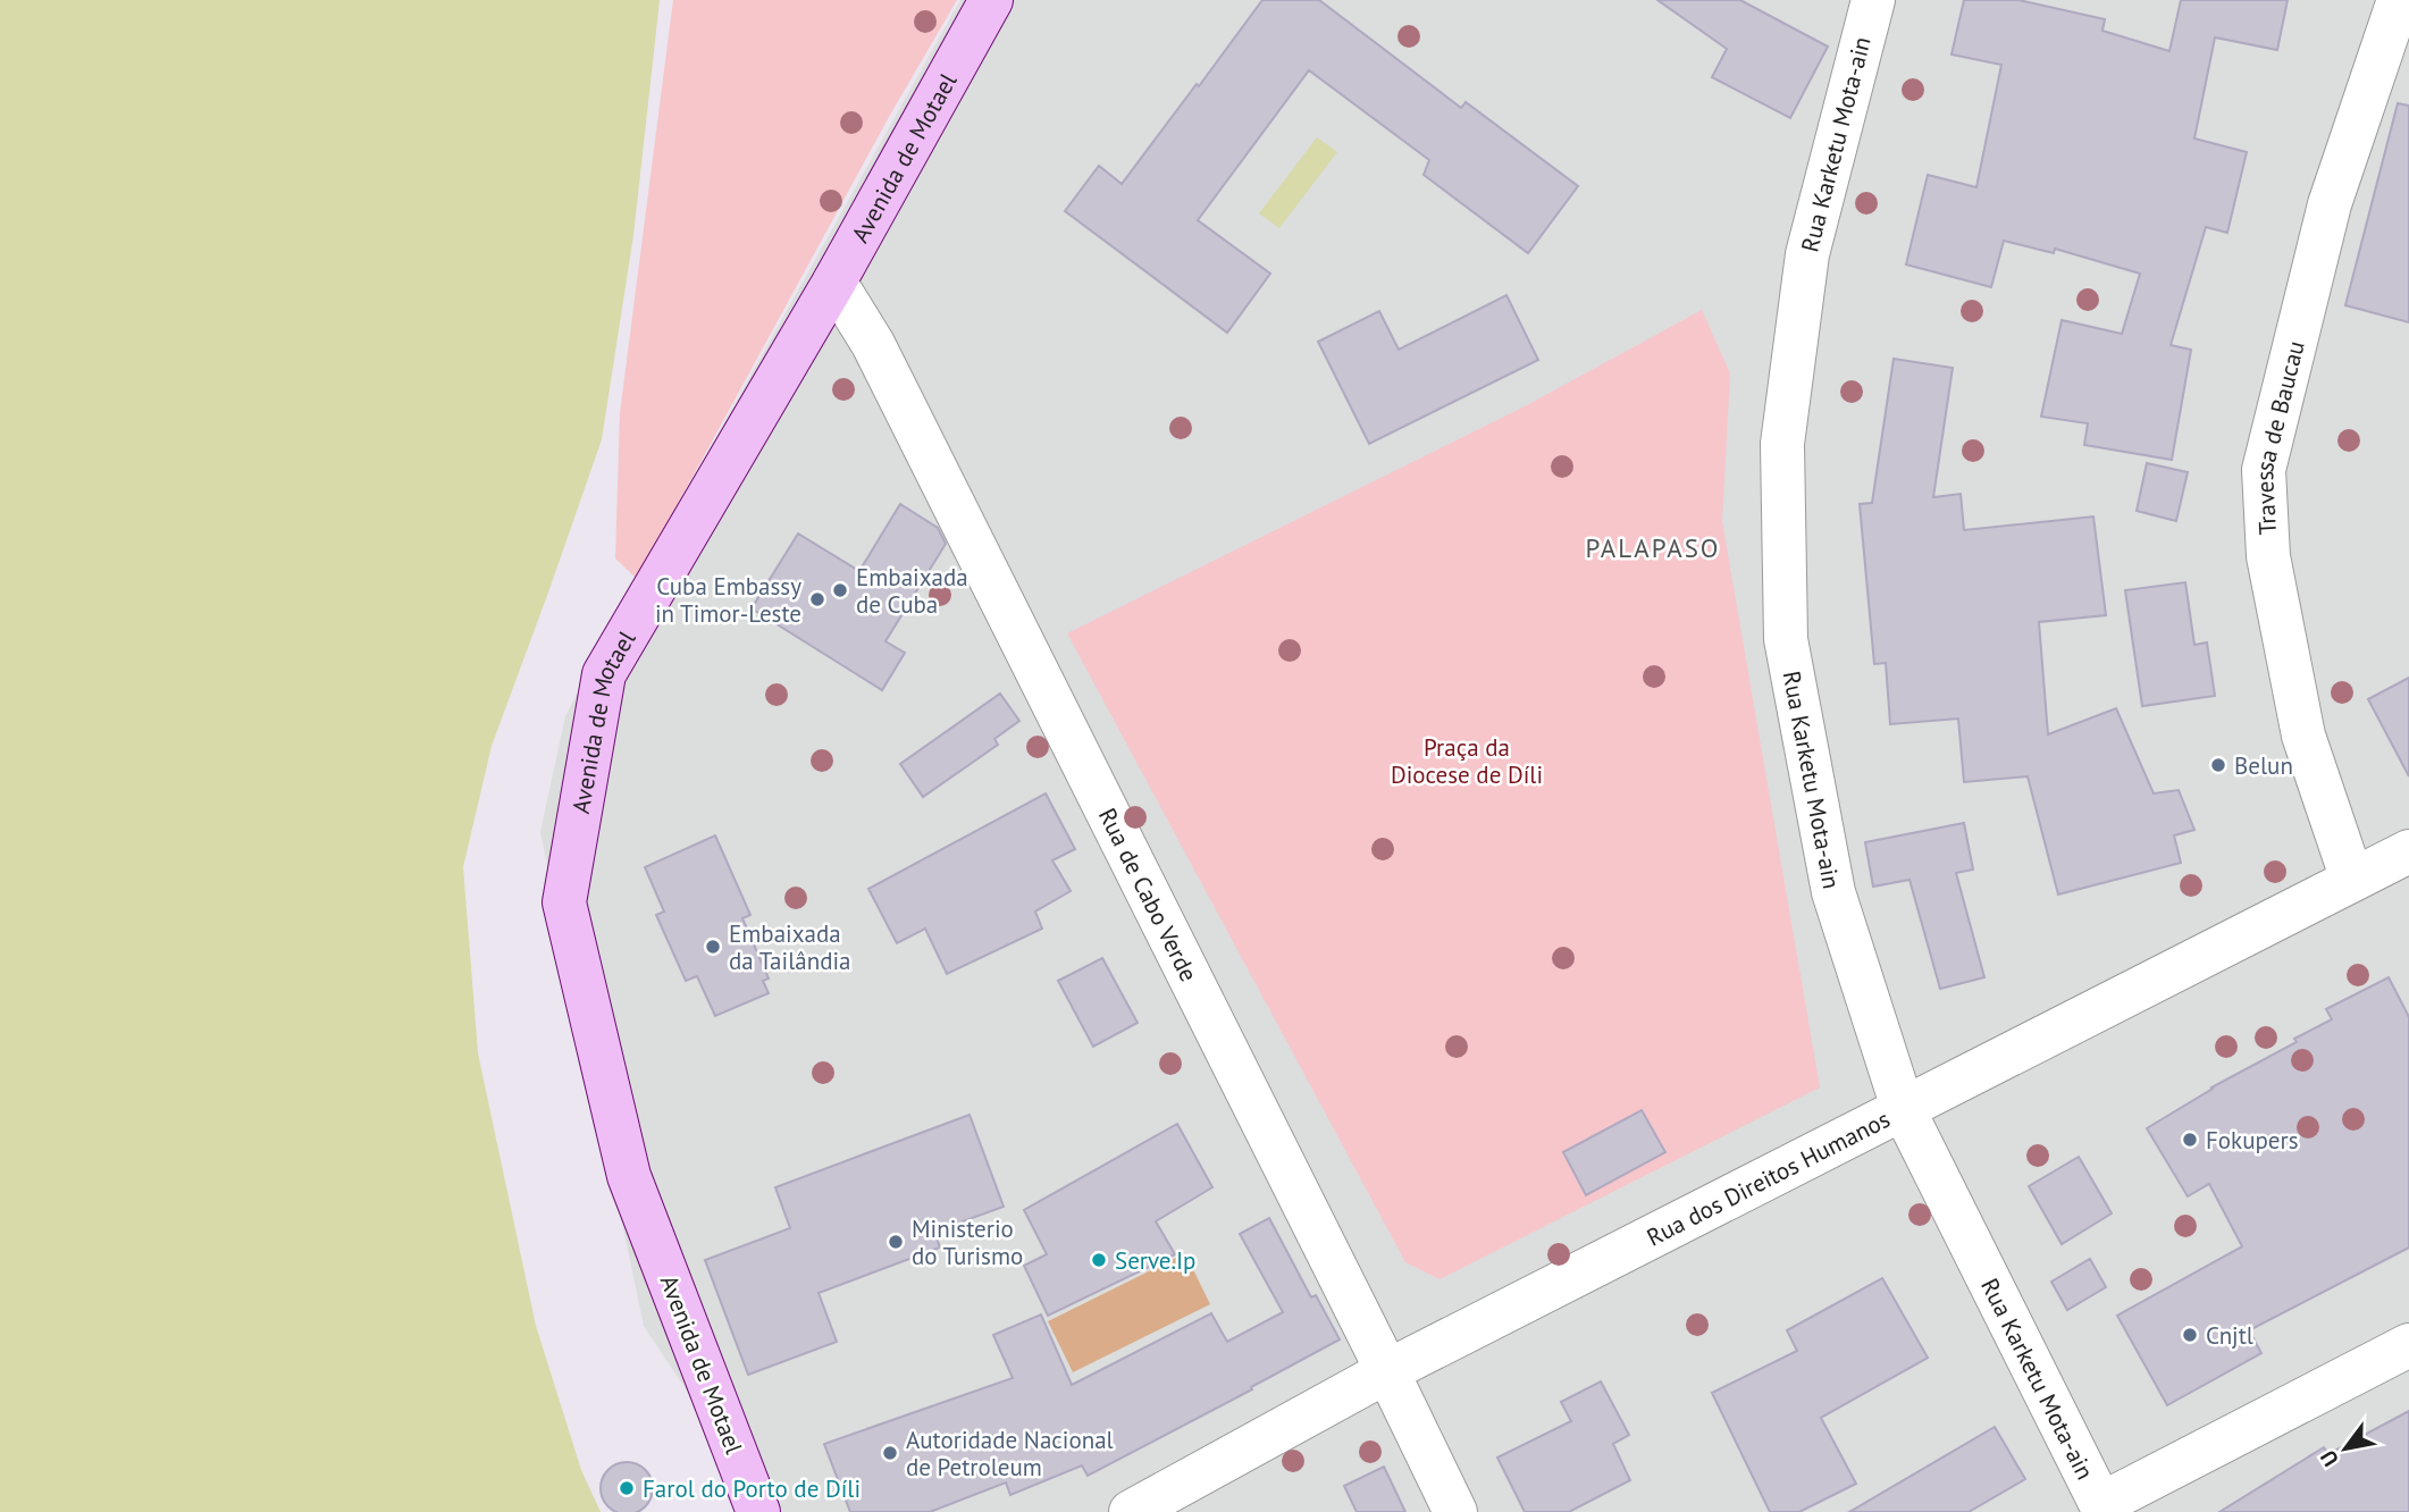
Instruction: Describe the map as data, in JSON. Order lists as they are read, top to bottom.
{
  "streets": {
    "main road": ["Avenida de Motael"],
    "street": [
      "Rua Karketu Mota-ain",
      "Travessa de Baucau",
      "Rua de Cabo Verde",
      "Rua dos Direitos Humanos"
    ]
  },
  "crossings": [
    ["Rua Karketu Mota-ain", "Rua dos Direitos Humanos"],
    ["Avenida de Motael", "Rua de Cabo Verde"],
    ["Travessa de Baucau", "Rua dos Direitos Humanos"],
    ["Rua de Cabo Verde", "Rua dos Direitos Humanos"]
  ],
  "districts": ["PALAPASO"],
  "parks": ["Praça da Diocese de Díli"],
  "places": [
    "Embaixada de Cuba",
    "Cuba Embassy in Timor-Leste",
    "Belun",
    "Embaixada da Tailândia",
    "Fokupers",
    "Ministerio do Turismo",
    "Serve.Ip",
    "Cnjtl",
    "Autoridade Nacional de Petroleum",
    "Farol do Porto de Díli"
  ],
  "north": "bottom left"
}
